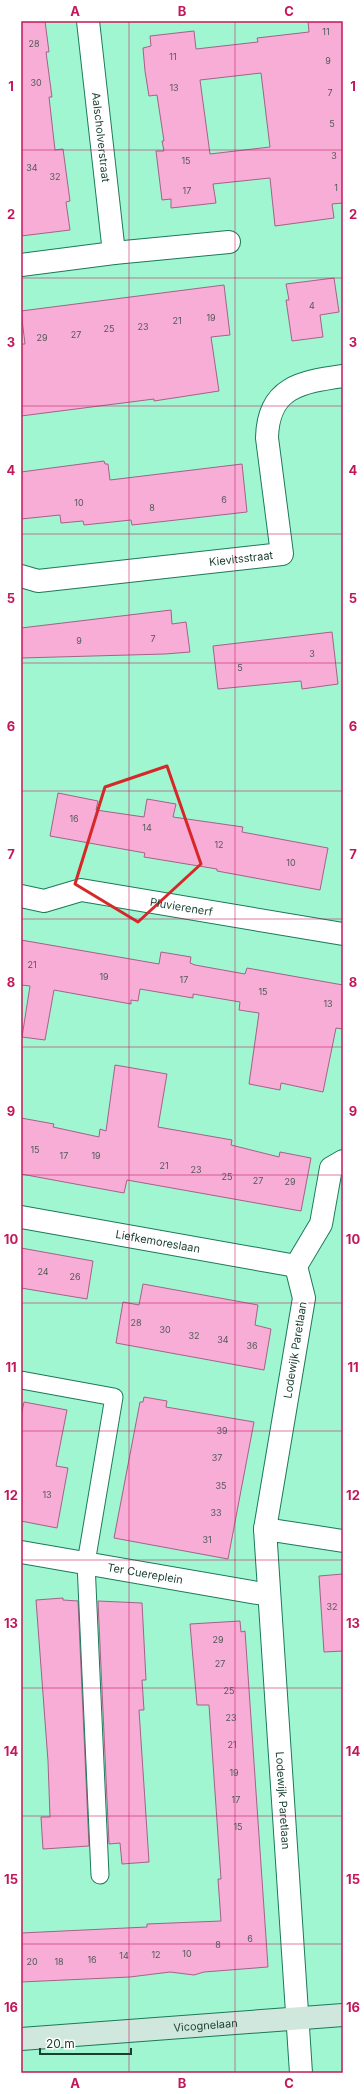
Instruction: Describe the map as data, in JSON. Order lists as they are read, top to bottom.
{
  "streets": {
    "street": [
      "Aalscholverstraat",
      "Kievitsstraat",
      "Pluvierenerf",
      "Liefkemoreslaan",
      "Lodewijk Paretlaan",
      "Ter Cuereplein",
      "Vicognelaan"
    ]
  },
  "crossings": [
    ["Liefkemoreslaan", "Lodewijk Paretlaan"],
    ["Lodewijk Paretlaan", "Ter Cuereplein"],
    ["Lodewijk Paretlaan", "Vicognelaan"]
  ],
  "house_numbers": [
    "11",
    "28",
    "11",
    "9",
    "30",
    "13",
    "7",
    "5",
    "3",
    "15",
    "34",
    "32",
    "1",
    "17",
    "4",
    "19",
    "21",
    "23",
    "25",
    "27",
    "29",
    "6",
    "10",
    "8",
    "7",
    "9",
    "3",
    "5",
    "16",
    "14",
    "12",
    "10",
    "21",
    "19",
    "17",
    "15",
    "13",
    "15",
    "17",
    "19",
    "21",
    "23",
    "25",
    "27",
    "29",
    "24",
    "26",
    "28",
    "30",
    "32",
    "34",
    "36",
    "39",
    "37",
    "35",
    "13",
    "33",
    "31",
    "32",
    "29",
    "27",
    "25",
    "23",
    "21",
    "19",
    "17",
    "15",
    "6",
    "8",
    "10",
    "12",
    "14",
    "16",
    "20",
    "18"
  ],
  "scale_bar": "20 m",
  "grid": {
    "columns": ["A", "B", "C"],
    "rows": [
      "1",
      "2",
      "3",
      "4",
      "5",
      "6",
      "7",
      "8",
      "9",
      "10",
      "11",
      "12",
      "13",
      "14",
      "15",
      "16"
    ]
  }
}
